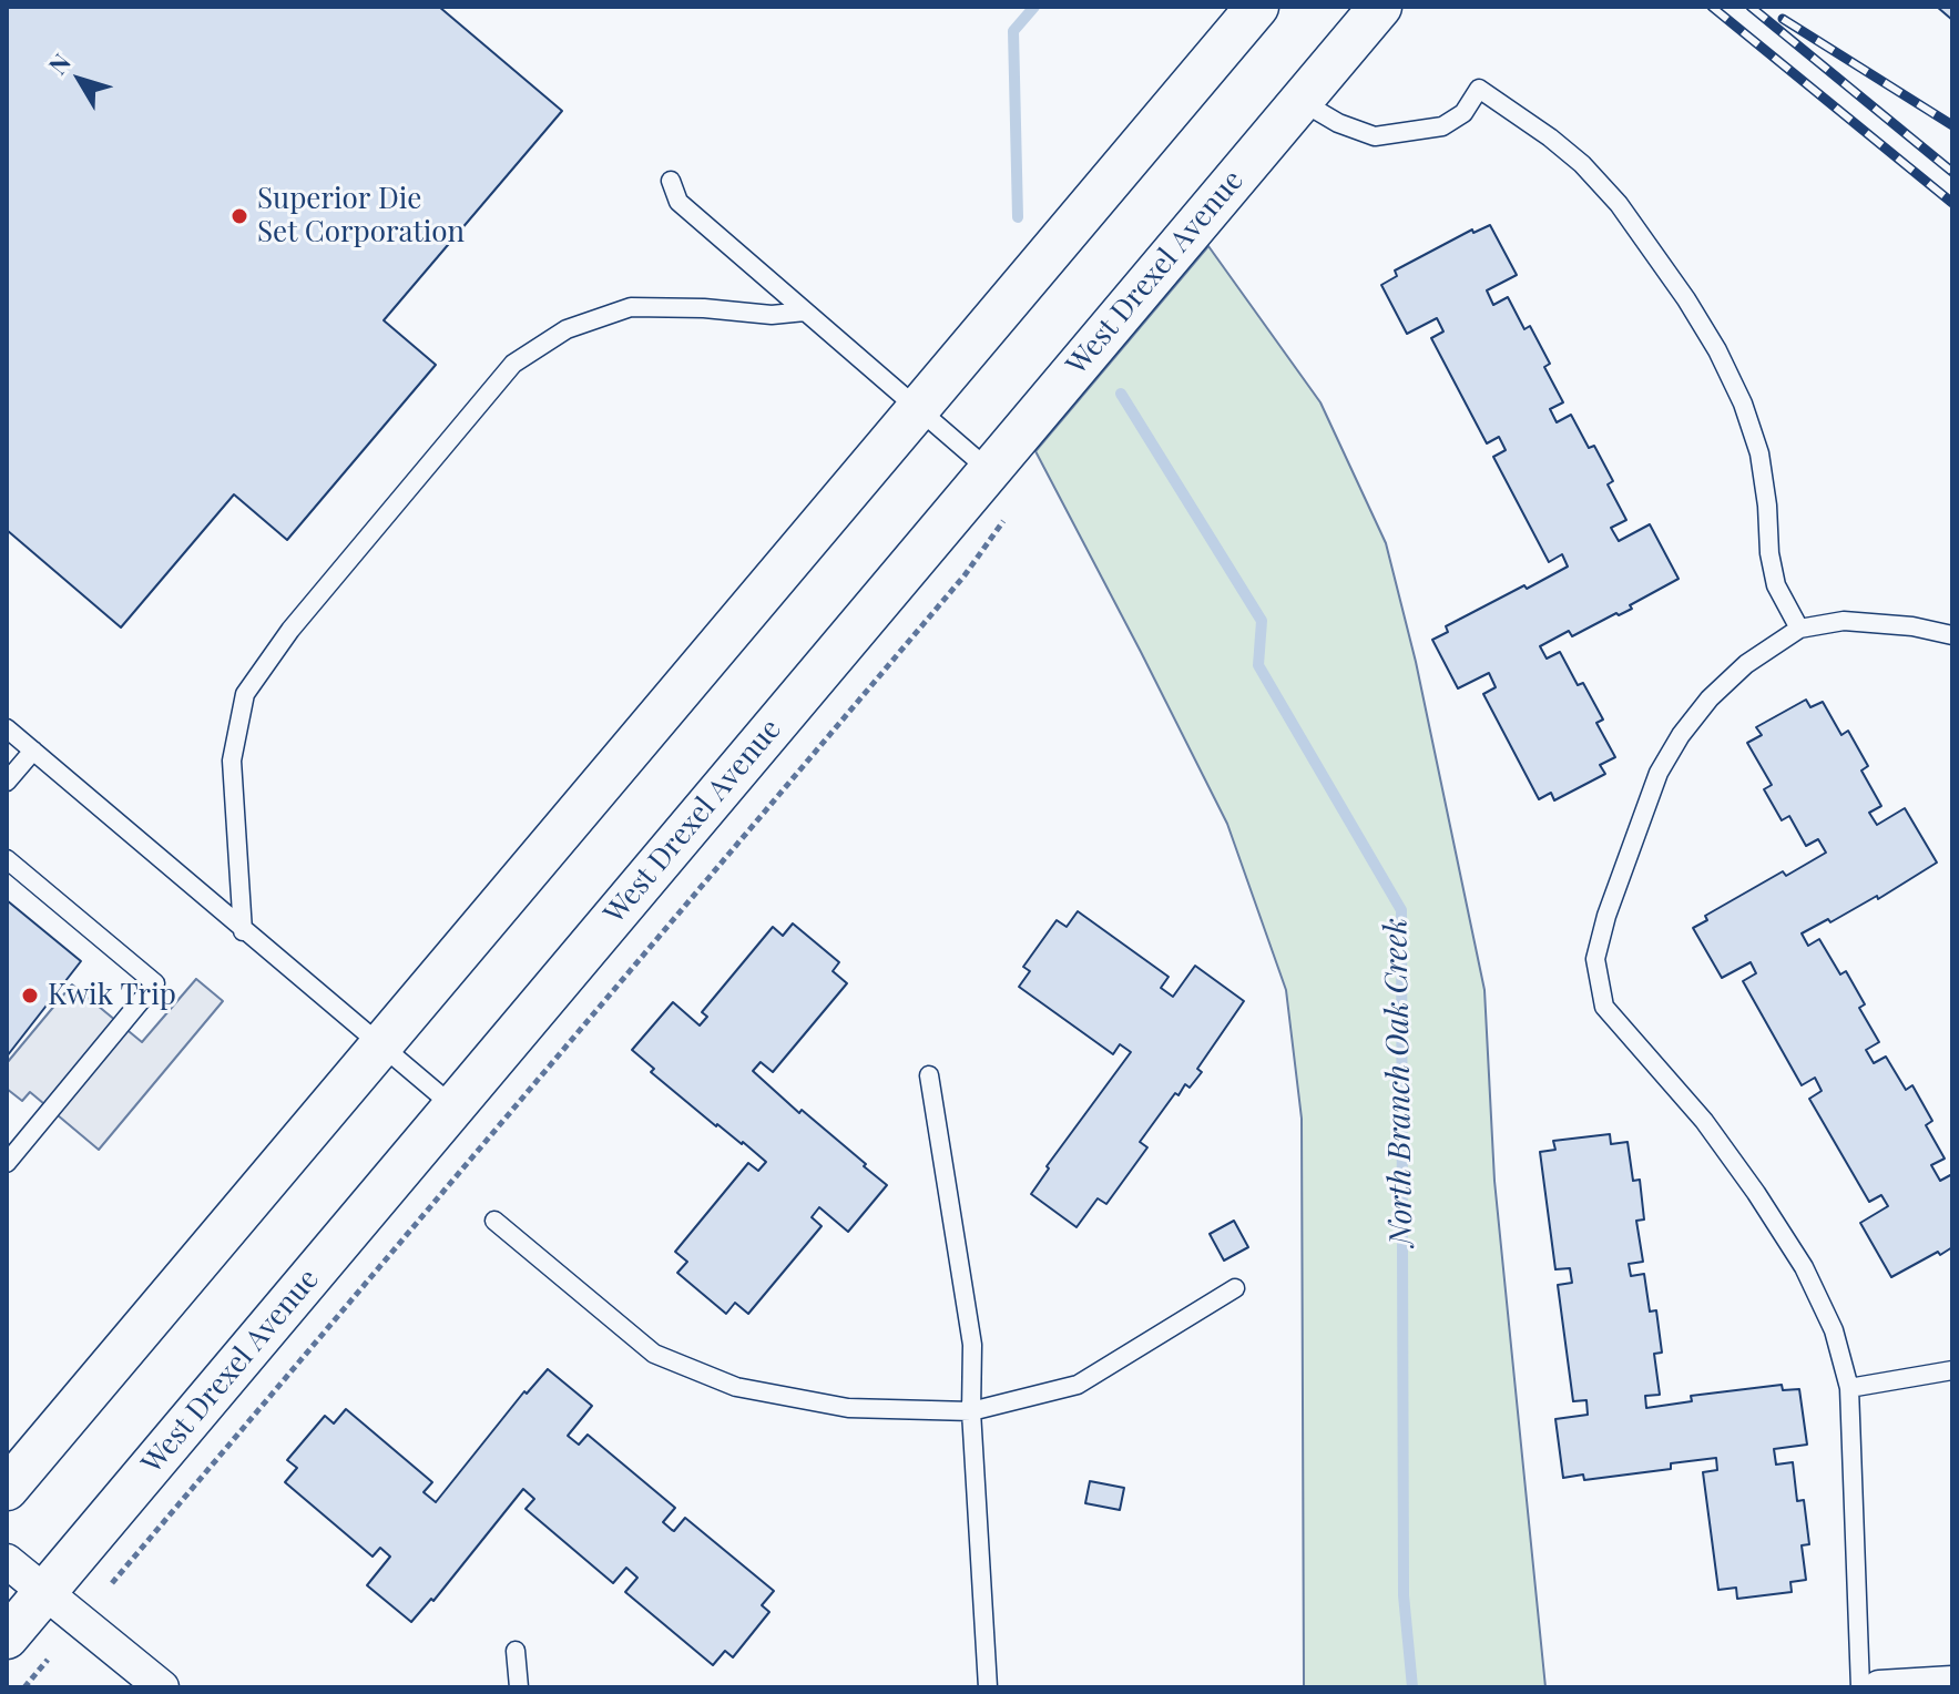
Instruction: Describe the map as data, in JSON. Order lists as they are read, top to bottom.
{
  "streets": {
    "street": ["West Drexel Avenue"]
  },
  "water": ["North Branch Oak Creek"],
  "places": ["Superior Die Set Corporation", "Kwik Trip"],
  "north": "top left"
}
